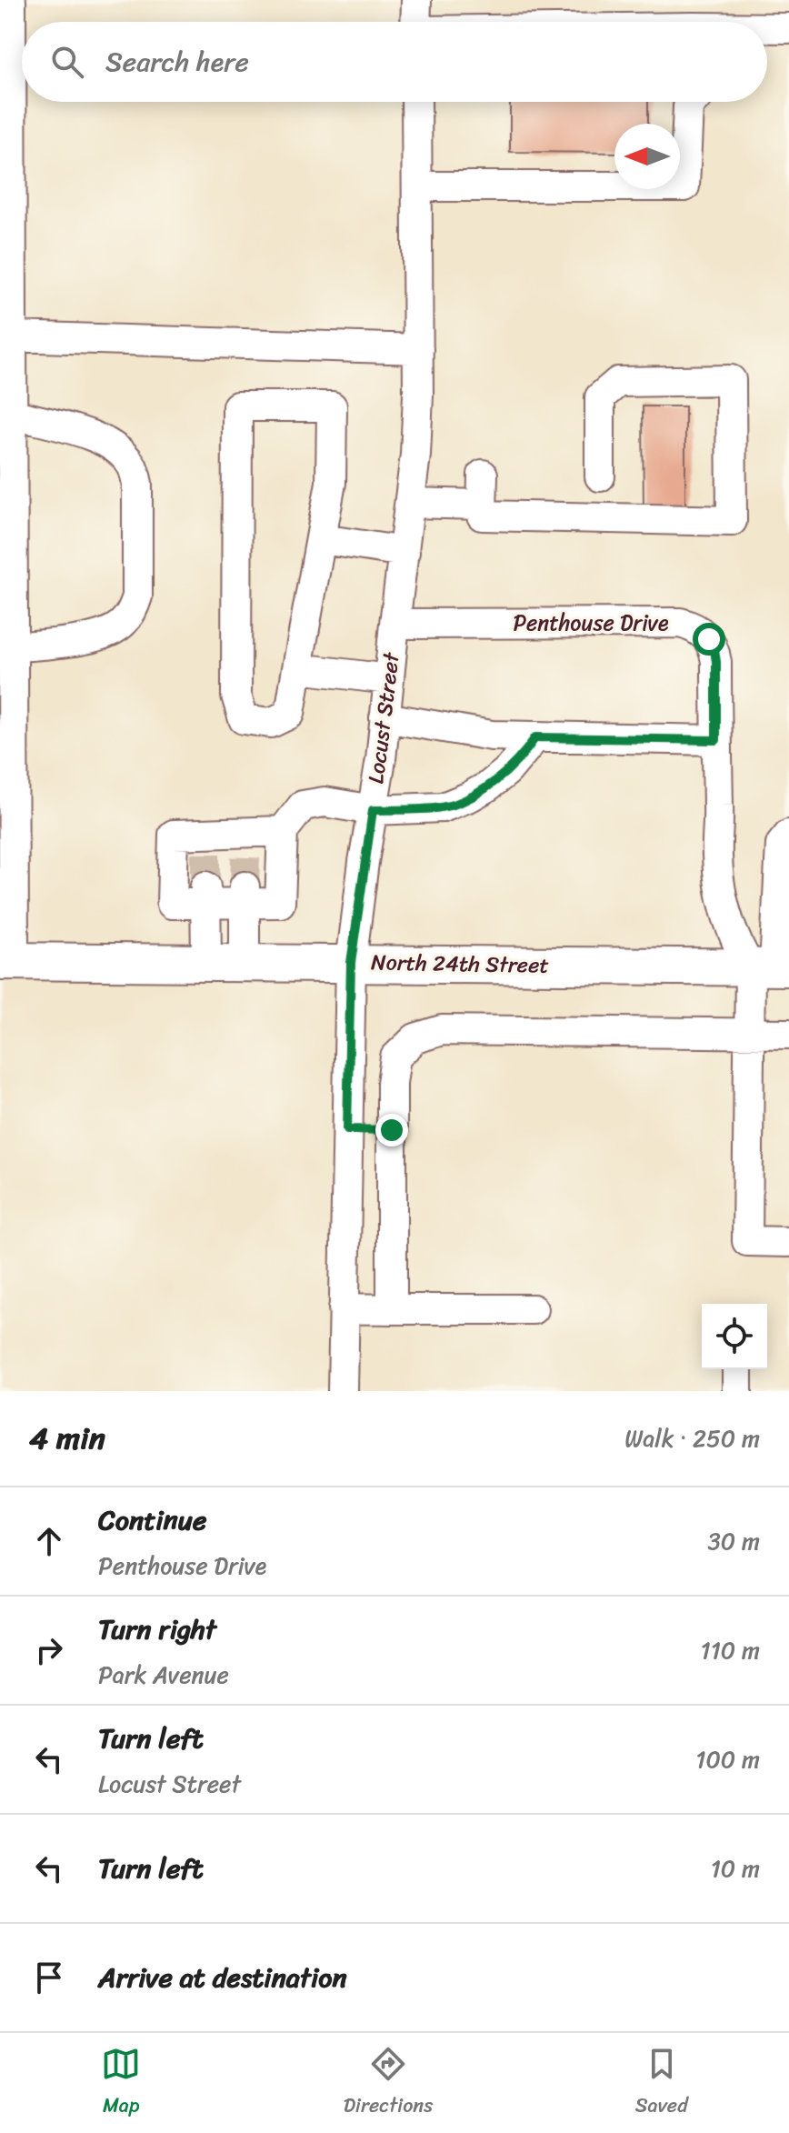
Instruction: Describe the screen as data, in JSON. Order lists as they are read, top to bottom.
{
  "streets": {
    "main road": ["North 24th Street"],
    "street": ["Penthouse Drive", "Locust Street"]
  },
  "crossings": [
    ["Penthouse Drive", "Locust Street"],
    ["Penthouse Drive", "North 24th Street"],
    ["Locust Street", "North 24th Street"]
  ],
  "north": "left",
  "page": {
    "search": "Search here",
    "heading": ["4 min", "Walk · 250 m"],
    "list": [
      ["Continue", "Penthouse Drive", "30 m"],
      ["Turn right", "Park Avenue", "110 m"],
      ["Turn left", "Locust Street", "100 m"],
      ["Turn left", "10 m"],
      "Arrive at destination"
    ],
    "nav": ["Map", "Directions", "Saved"]
  }
}
